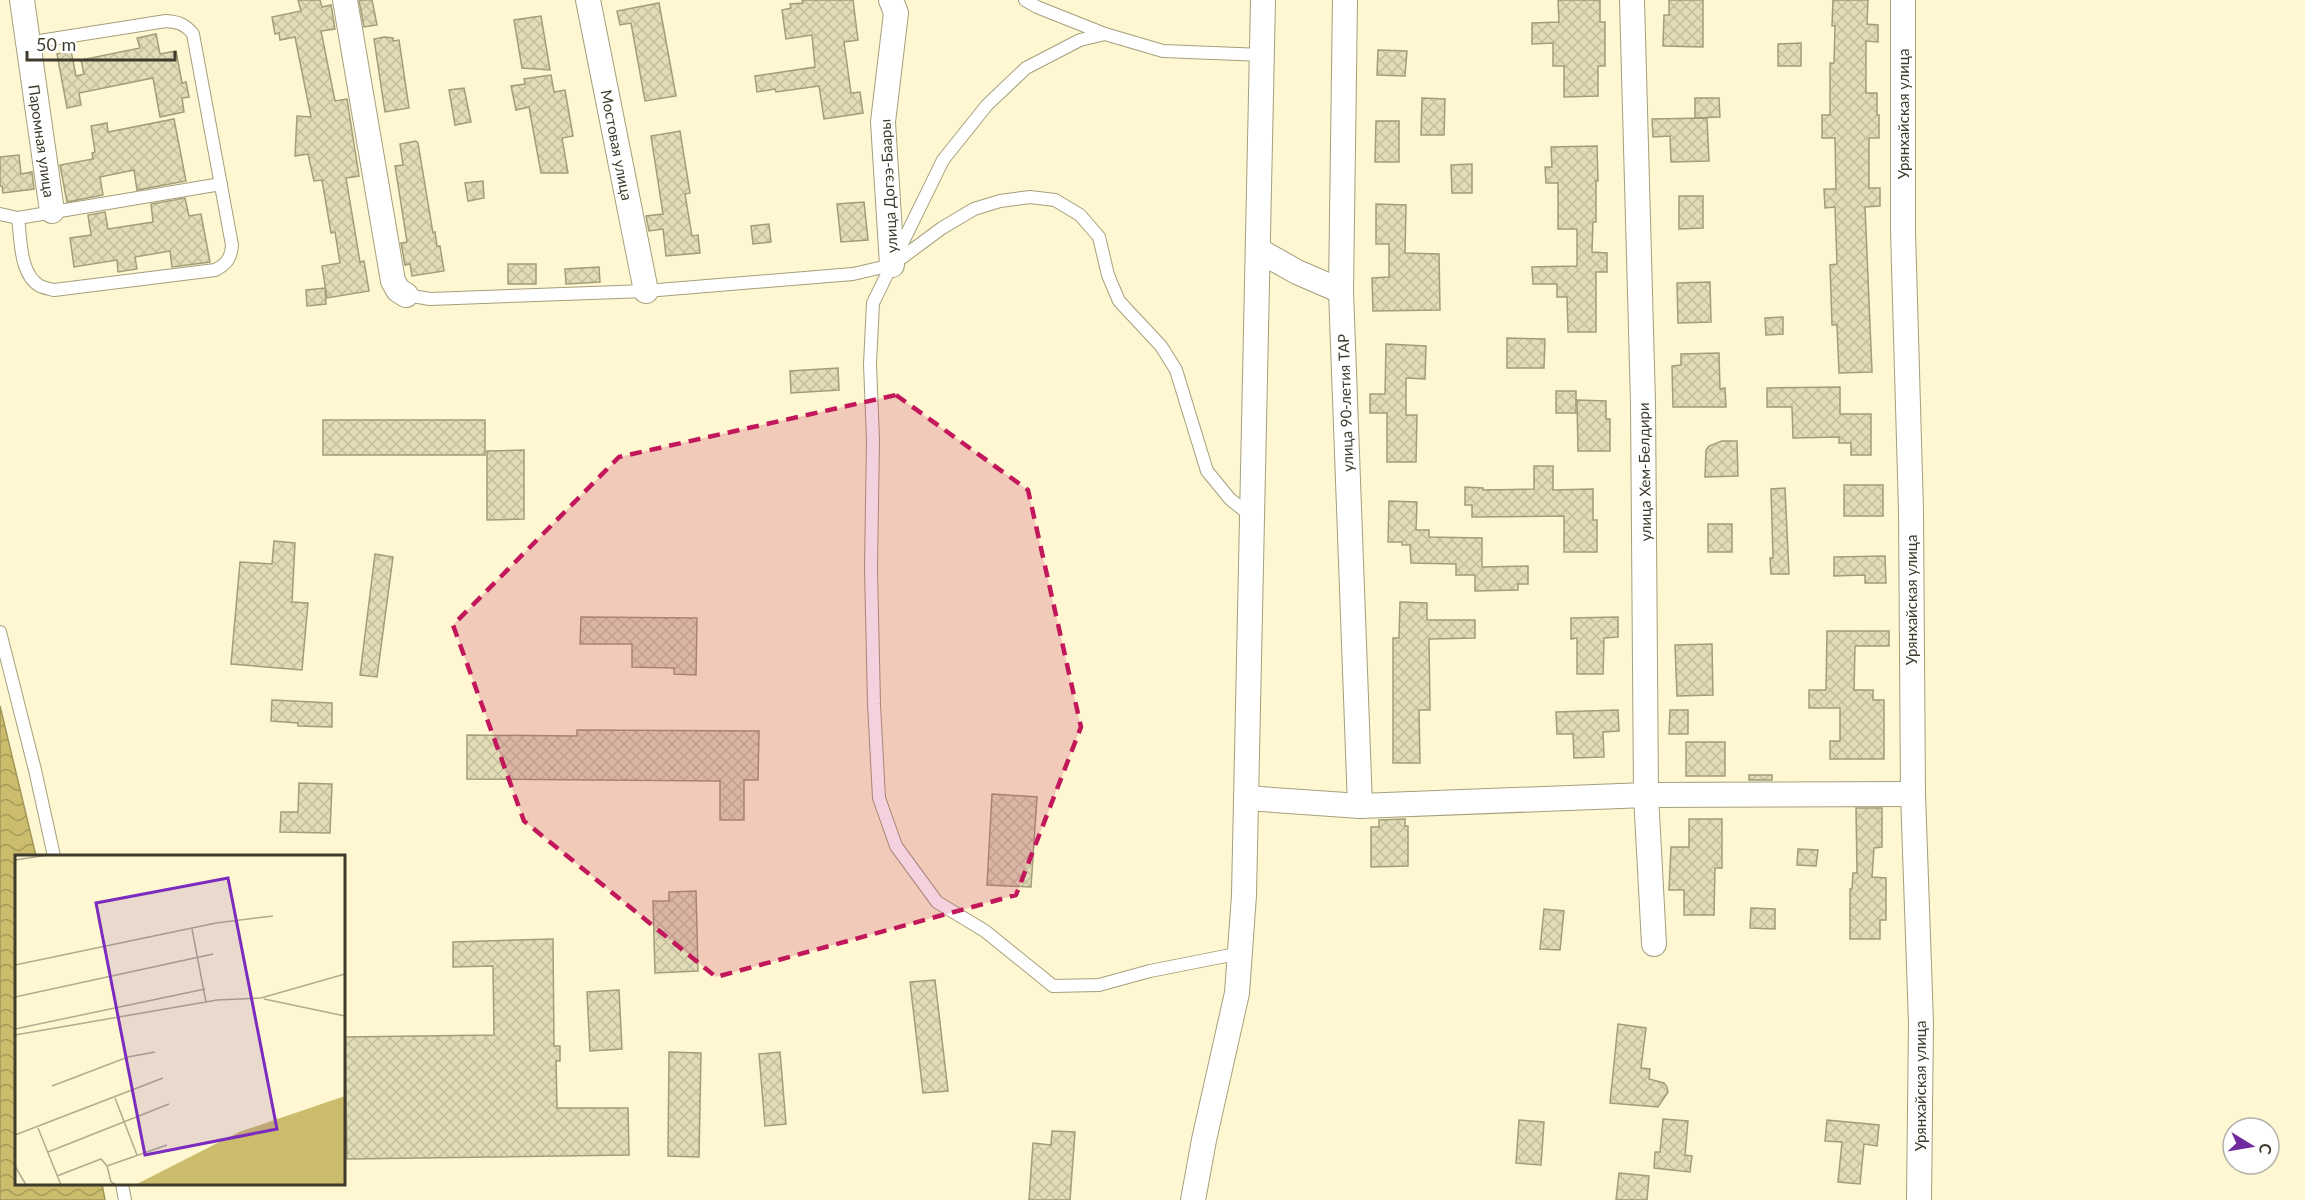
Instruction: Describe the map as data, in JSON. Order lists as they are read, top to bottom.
{
  "streets": {
    "street": [
      "Урянхайская улица",
      "Паромная улица",
      "Мостовая улица",
      "улица Догээ-Баары",
      "улица 90-летия ТАР",
      "улица Хем-Белдири"
    ]
  },
  "scale_bar": "50 m",
  "north": "right"
}
